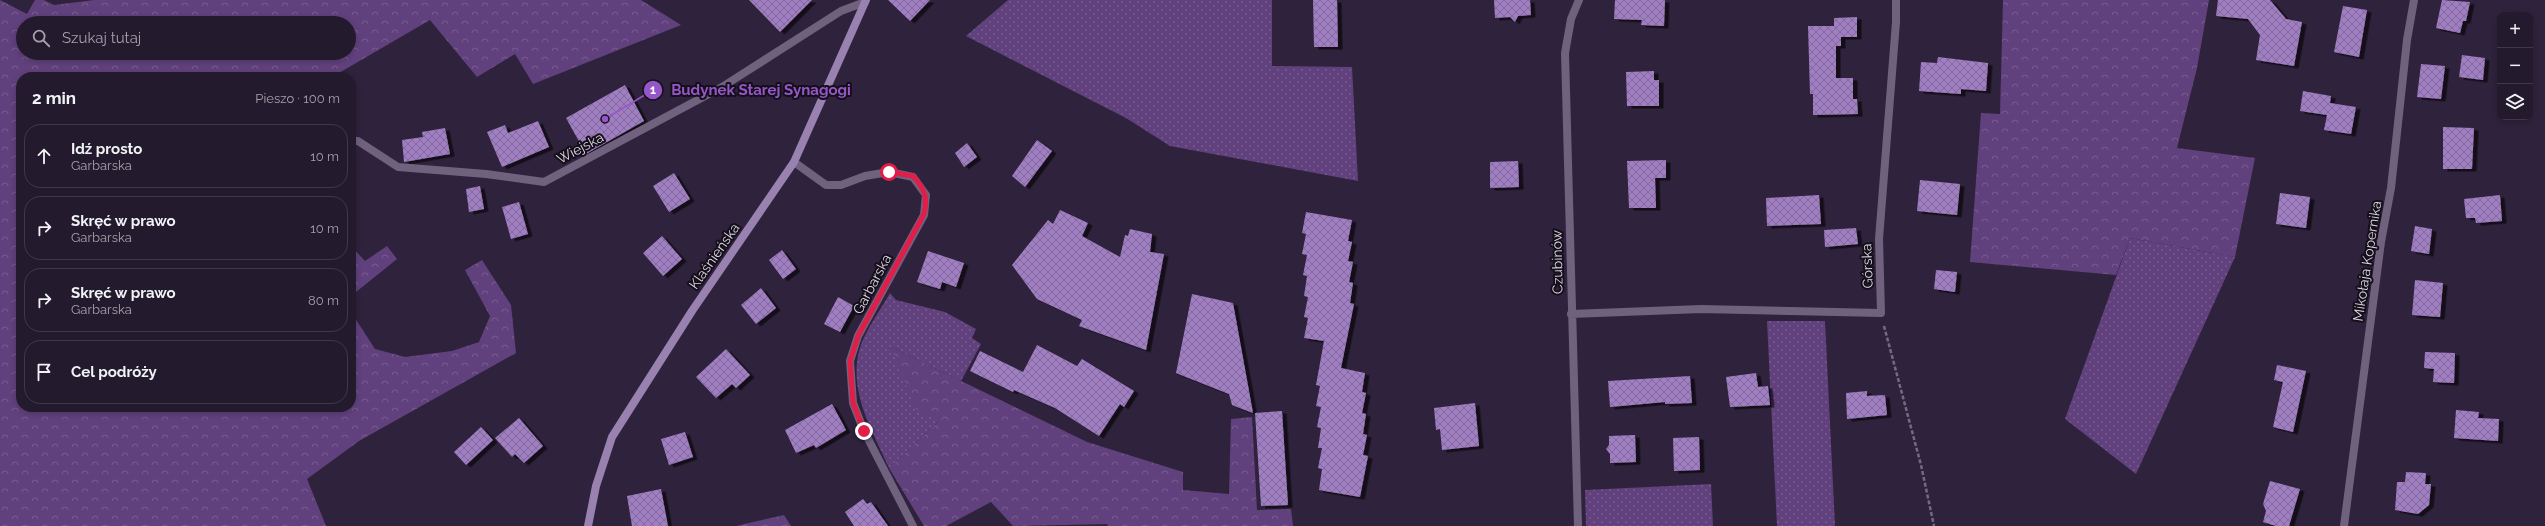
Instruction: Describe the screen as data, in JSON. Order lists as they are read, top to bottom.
{
  "streets": {
    "street": [
      "Wiejska",
      "Klaśnieńska",
      "Mikołaja Kopernika",
      "Czubinów",
      "Górska",
      "Garbarska"
    ]
  },
  "crossings": [
    ["Wiejska", "Klaśnieńska"],
    ["Klaśnieńska", "Garbarska"]
  ],
  "places": ["Budynek Starej Synagogi"],
  "page": {
    "map_buttons": ["+", "−"],
    "search": "Szukaj tutaj",
    "heading": ["2 min", "Pieszo · 100 m"],
    "list": [
      ["Idź prosto", "Garbarska", "10 m"],
      ["Skręć w prawo", "Garbarska", "10 m"],
      ["Skręć w prawo", "Garbarska", "80 m"],
      "Cel podróży"
    ]
  }
}
